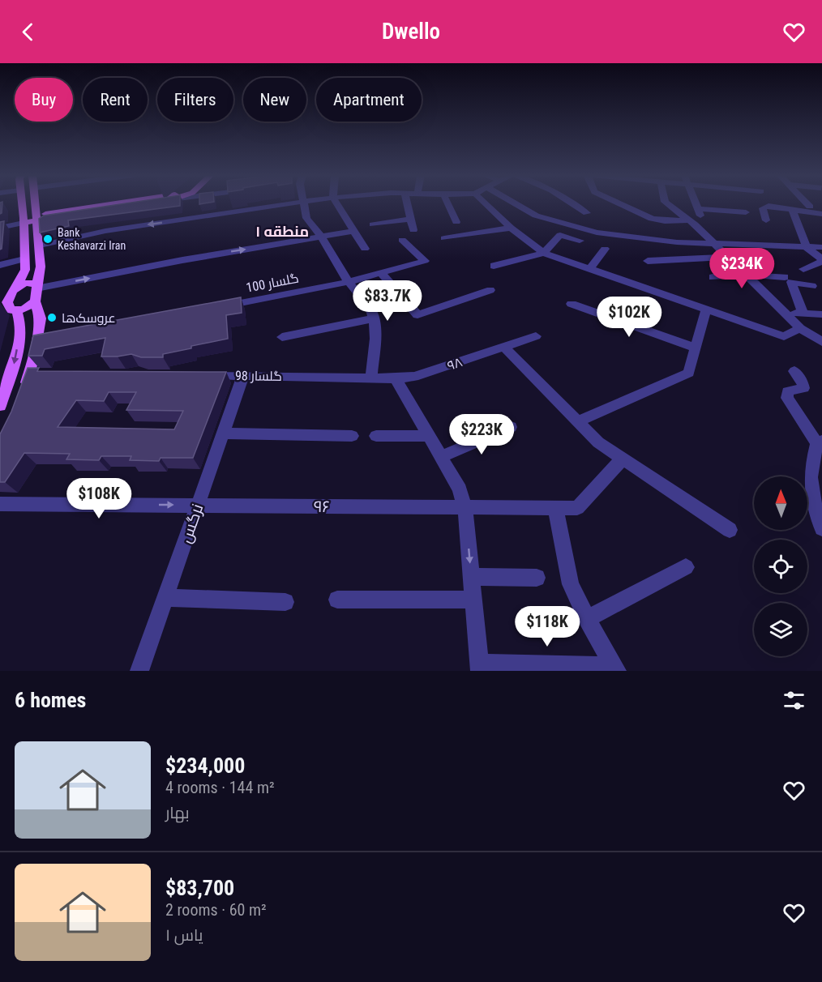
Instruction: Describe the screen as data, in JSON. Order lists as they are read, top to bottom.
{
  "streets": {
    "street": [
      "گلسار 100",
      "۹۸",
      "گلسار 98",
      "۹۶",
      "نرگس"
    ]
  },
  "crossings": [
    ["۹۸", "گلسار 98"],
    ["گلسار 98", "نرگس"],
    ["۹۶", "نرگس"]
  ],
  "districts": ["منطقه ۱"],
  "places": ["Bank Keshavarzi Iran", "عروسک‌ها"],
  "north": "top",
  "page": {
    "header": "Dwello",
    "chip": [
      "Buy",
      "Rent",
      "Filters",
      "New",
      "Apartment"
    ],
    "price": [
      "$234K",
      "$83.7K",
      "$102K",
      "$223K",
      "$108K",
      "$118K"
    ],
    "heading": "6 homes",
    "list": [
      {
        "name": "$234,000",
        "note": "4 rooms · 144 m² · بهار"
      },
      {
        "name": "$83,700",
        "note": "2 rooms · 60 m² · یاس ۱"
      }
    ]
  }
}
